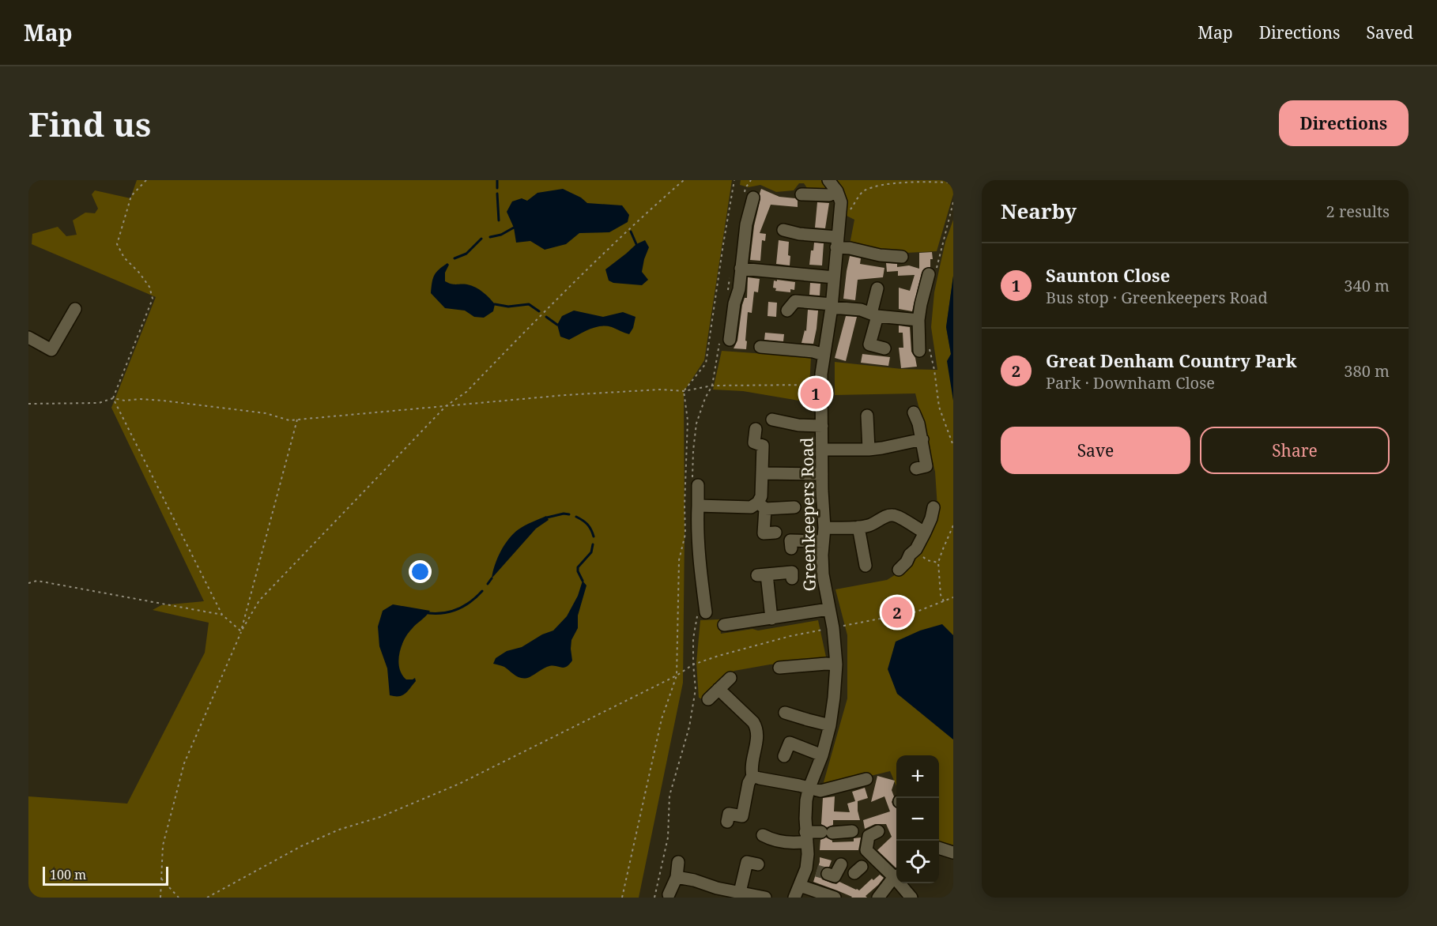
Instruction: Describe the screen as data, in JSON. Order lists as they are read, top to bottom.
{
  "streets": {
    "street": ["Greenkeepers Road"]
  },
  "scale_bar": "100 m",
  "page": {
    "header": "Map",
    "nav": ["Map", "Directions", "Saved"],
    "buttons": [
      "Directions",
      ["Save", "Share"]
    ],
    "title": "Find us",
    "heading": ["Nearby", "2 results"],
    "list": [
      {
        "mark": "1",
        "name": "Saunton Close",
        "note": "Bus stop · Greenkeepers Road",
        "value": "340 m"
      },
      {
        "mark": "2",
        "name": "Great Denham Country Park",
        "note": "Park · Downham Close",
        "value": "380 m"
      }
    ],
    "pins": ["1", "2"],
    "map_buttons": ["+", "−"],
    "scale": "100 m"
  }
}
